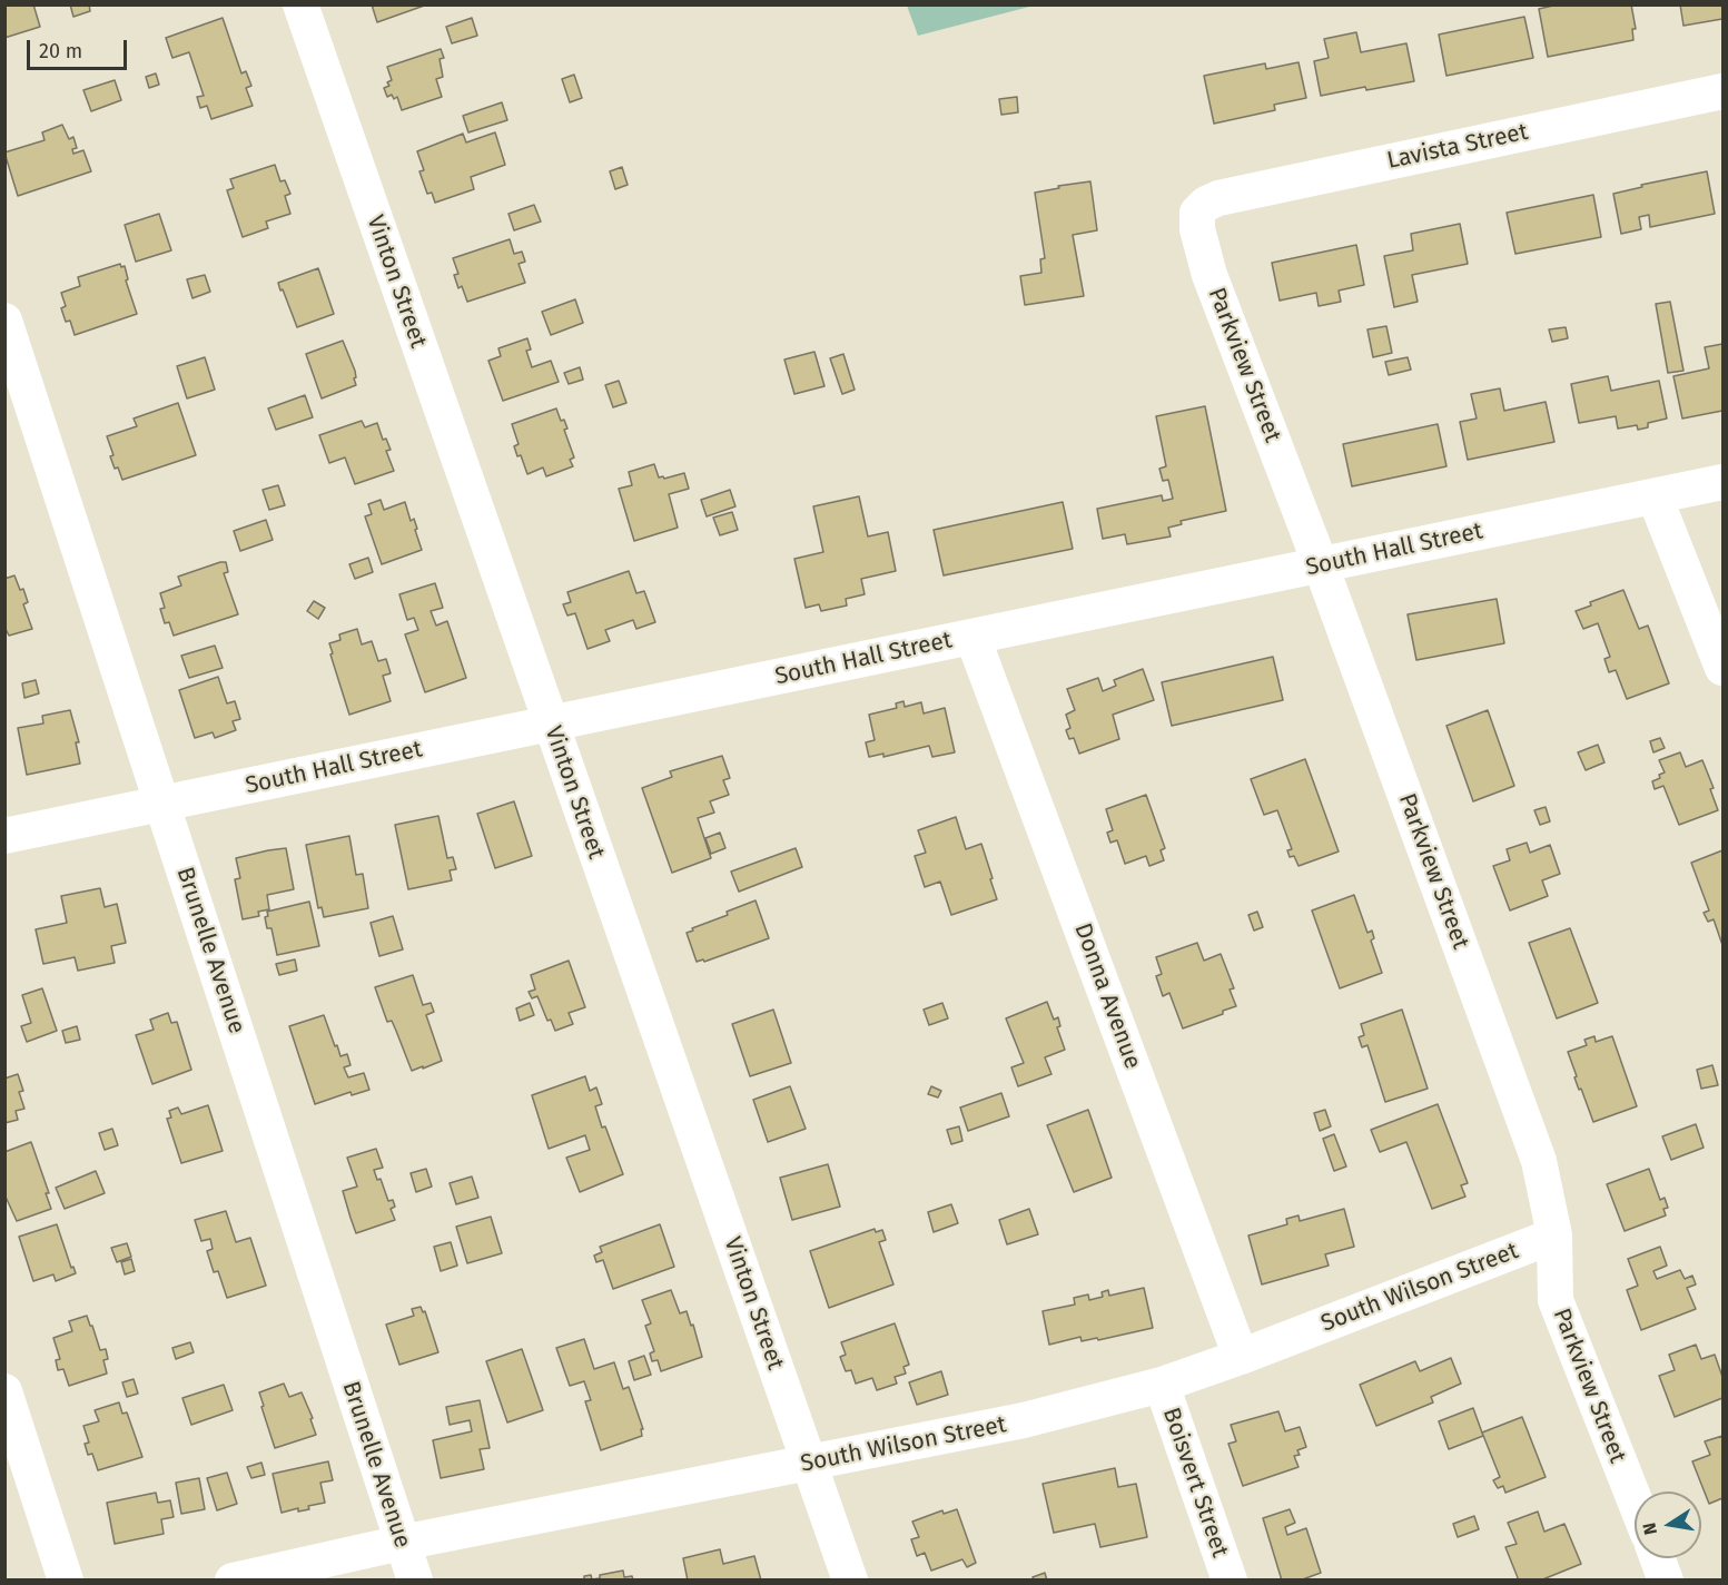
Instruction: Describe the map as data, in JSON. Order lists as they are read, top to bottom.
{
  "streets": {
    "street": [
      "Lavista Street",
      "Vinton Street",
      "Parkview Street",
      "South Hall Street",
      "Brunelle Avenue",
      "Donna Avenue",
      "South Wilson Street",
      "Boisvert Street"
    ]
  },
  "crossings": [
    ["Lavista Street", "Parkview Street"],
    ["Vinton Street", "South Hall Street"],
    ["Vinton Street", "South Wilson Street"],
    ["Parkview Street", "South Hall Street"],
    ["Parkview Street", "South Wilson Street"],
    ["South Hall Street", "Brunelle Avenue"],
    ["South Hall Street", "Donna Avenue"],
    ["Brunelle Avenue", "South Wilson Street"],
    ["Donna Avenue", "South Wilson Street"],
    ["South Wilson Street", "Boisvert Street"]
  ],
  "scale_bar": "20 m",
  "north": "left"
}
